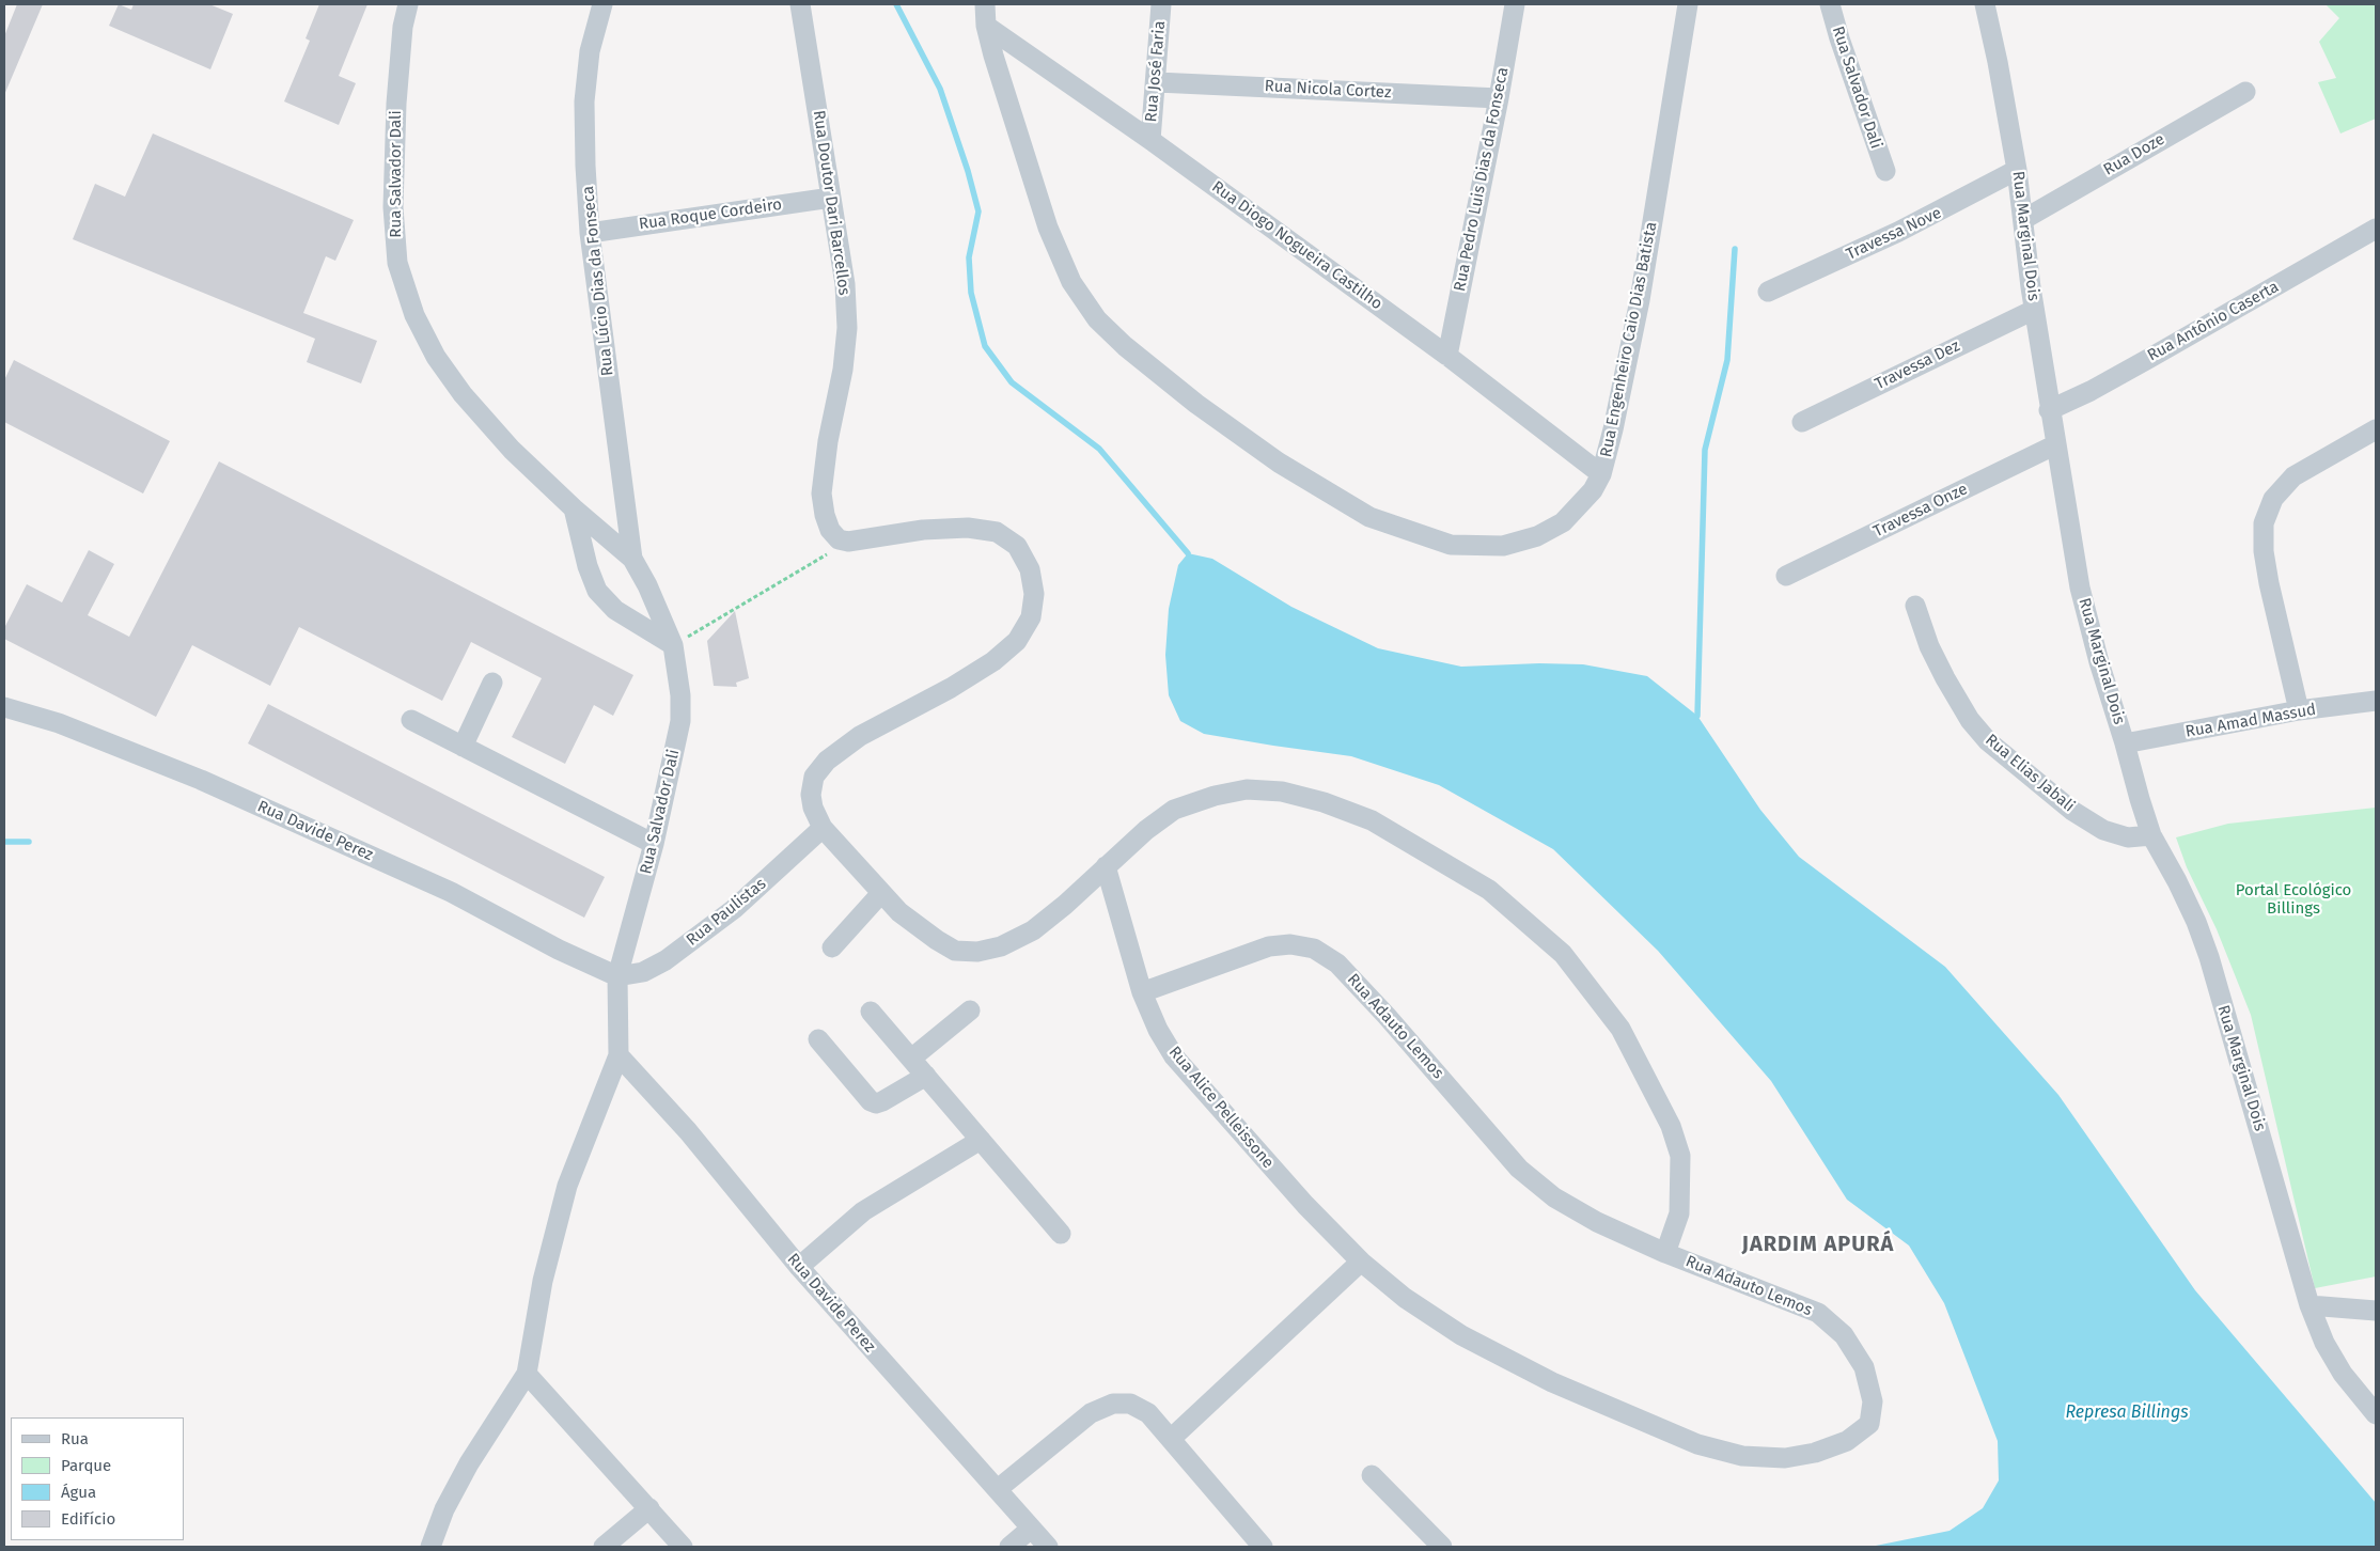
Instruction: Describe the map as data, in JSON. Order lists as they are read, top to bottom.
{
  "streets": {
    "street": [
      "Rua José Faria",
      "Rua Salvador Dali",
      "Rua Nicola Cortez",
      "Rua Doze",
      "Rua Pedro Luis Dias da Fonseca",
      "Rua Doutor Dari Barcellos",
      "Rua Roque Cordeiro",
      "Travessa Nove",
      "Rua Marginal Dois",
      "Rua Diogo Nogueira Castilho",
      "Rua Lúcio Dias da Fonseca",
      "Rua Antônio Caserta",
      "Rua Engenheiro Caio Dias Batista",
      "Travessa Dez",
      "Travessa Onze",
      "Rua Amad Massud",
      "Rua Elias Jabali",
      "Rua Davide Perez",
      "Rua Paulistas",
      "Rua Adauto Lemos",
      "Rua Alice Pelleissone"
    ]
  },
  "crossings": [
    ["Rua José Faria", "Rua Nicola Cortez"],
    ["Rua José Faria", "Rua Diogo Nogueira Castilho"],
    ["Rua Salvador Dali", "Rua Lúcio Dias da Fonseca"],
    ["Rua Salvador Dali", "Rua Davide Perez"],
    ["Rua Salvador Dali", "Rua Paulistas"],
    ["Rua Nicola Cortez", "Rua Pedro Luis Dias da Fonseca"],
    ["Rua Doze", "Rua Marginal Dois"],
    ["Rua Pedro Luis Dias da Fonseca", "Rua Diogo Nogueira Castilho"],
    ["Rua Doutor Dari Barcellos", "Rua Roque Cordeiro"],
    ["Rua Roque Cordeiro", "Rua Lúcio Dias da Fonseca"],
    ["Travessa Nove", "Rua Marginal Dois"],
    ["Rua Marginal Dois", "Rua Antônio Caserta"],
    ["Rua Marginal Dois", "Travessa Dez"],
    ["Rua Marginal Dois", "Travessa Onze"],
    ["Rua Marginal Dois", "Rua Amad Massud"],
    ["Rua Marginal Dois", "Rua Elias Jabali"],
    ["Rua Diogo Nogueira Castilho", "Rua Engenheiro Caio Dias Batista"],
    ["Rua Davide Perez", "Rua Paulistas"],
    ["Rua Adauto Lemos", "Rua Alice Pelleissone"]
  ],
  "districts": ["JARDIM APURÁ"],
  "water": ["Represa Billings"],
  "parks": ["Portal Ecológico Billings"],
  "legend": [
    "Rua",
    "Parque",
    "Água",
    "Edifício"
  ]
}
